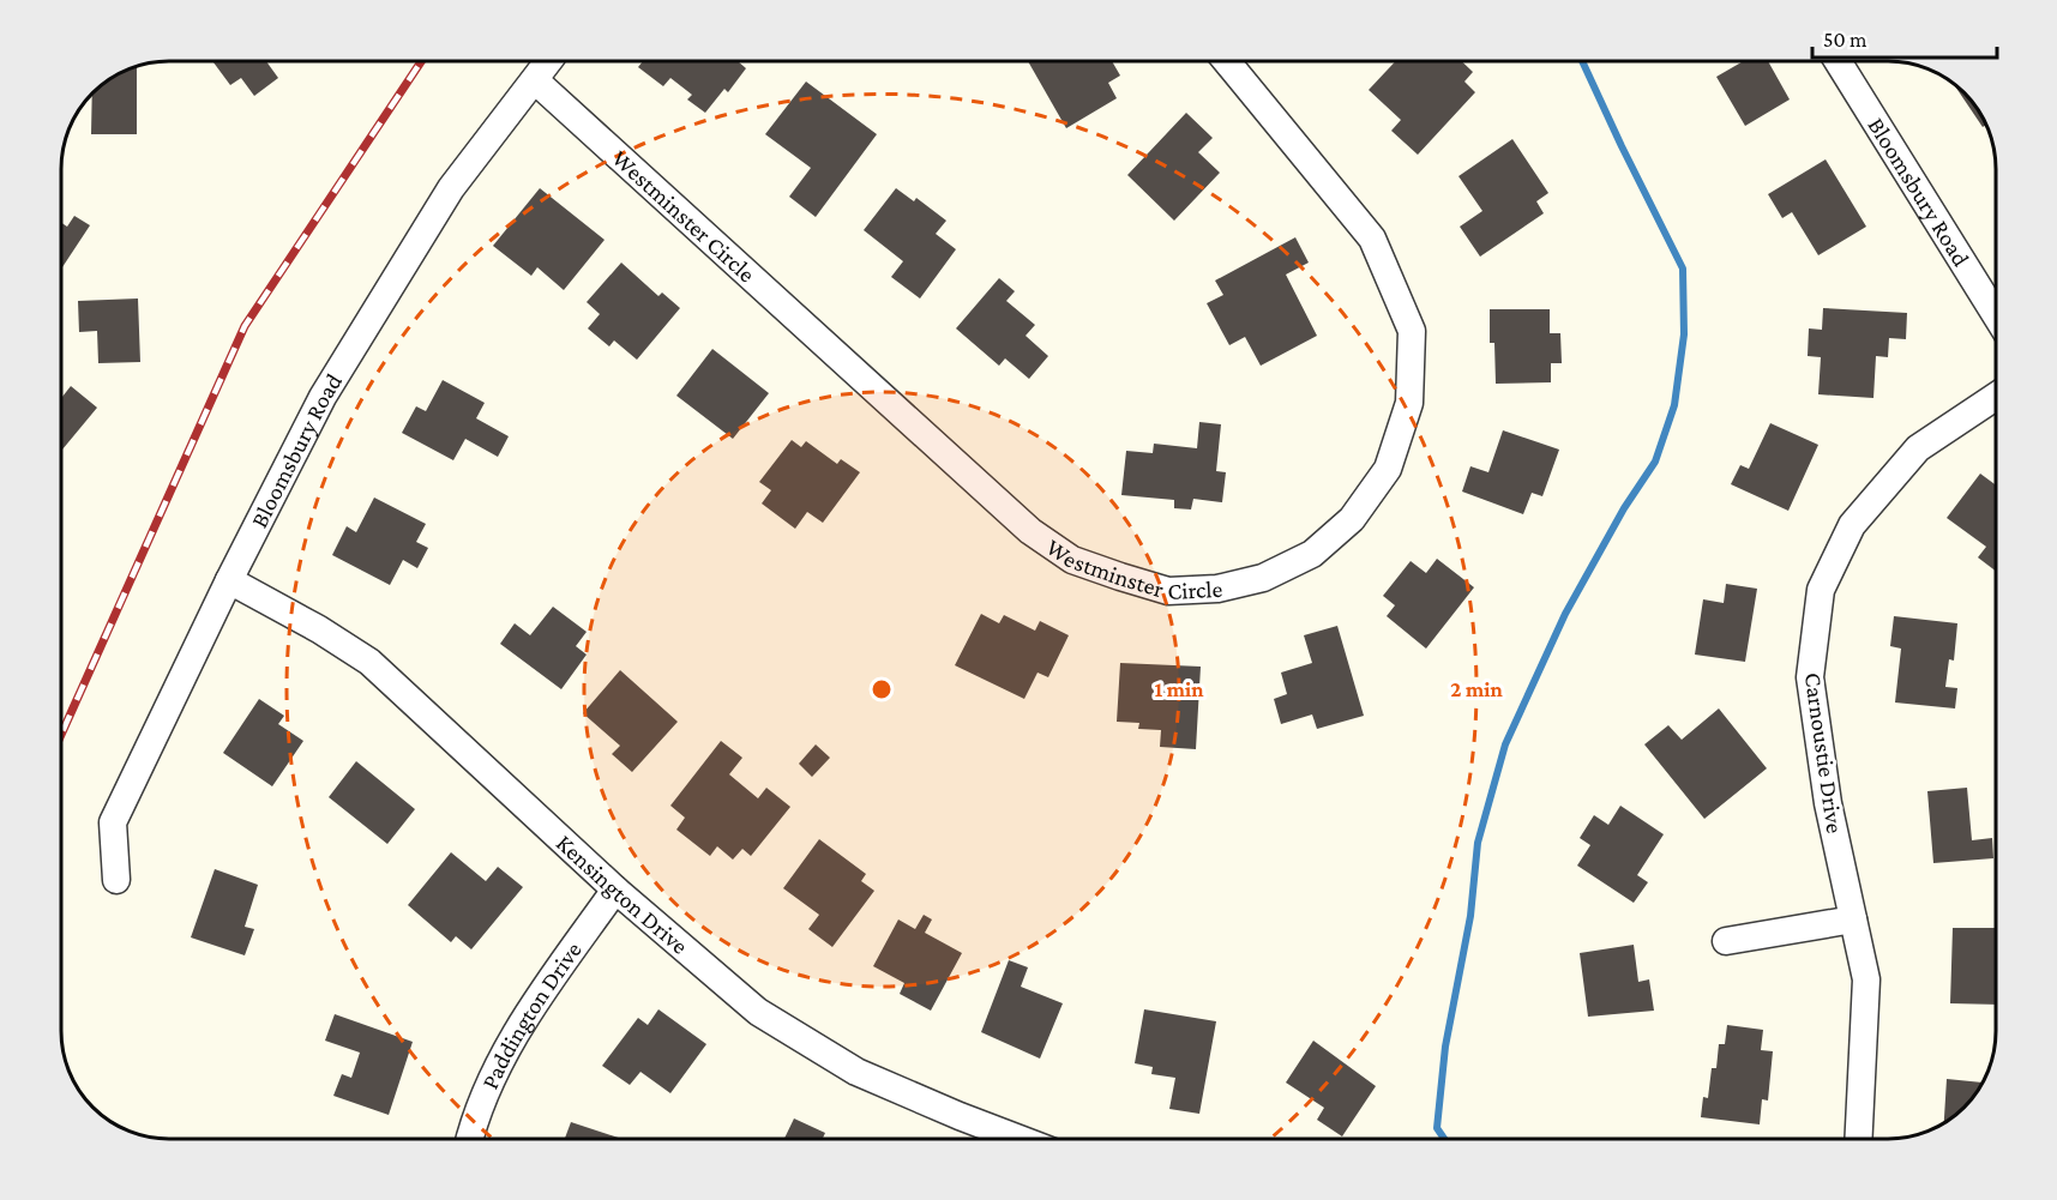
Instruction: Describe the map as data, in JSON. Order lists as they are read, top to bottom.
{
  "streets": {
    "street": [
      "Bloomsbury Road",
      "Westminster Circle",
      "Carnoustie Drive",
      "Kensington Drive",
      "Paddington Drive"
    ]
  },
  "crossings": [
    ["Bloomsbury Road", "Westminster Circle"],
    ["Bloomsbury Road", "Kensington Drive"],
    ["Kensington Drive", "Paddington Drive"]
  ],
  "scale_bar": "50 m",
  "rings": ["1 min", "2 min"]
}
